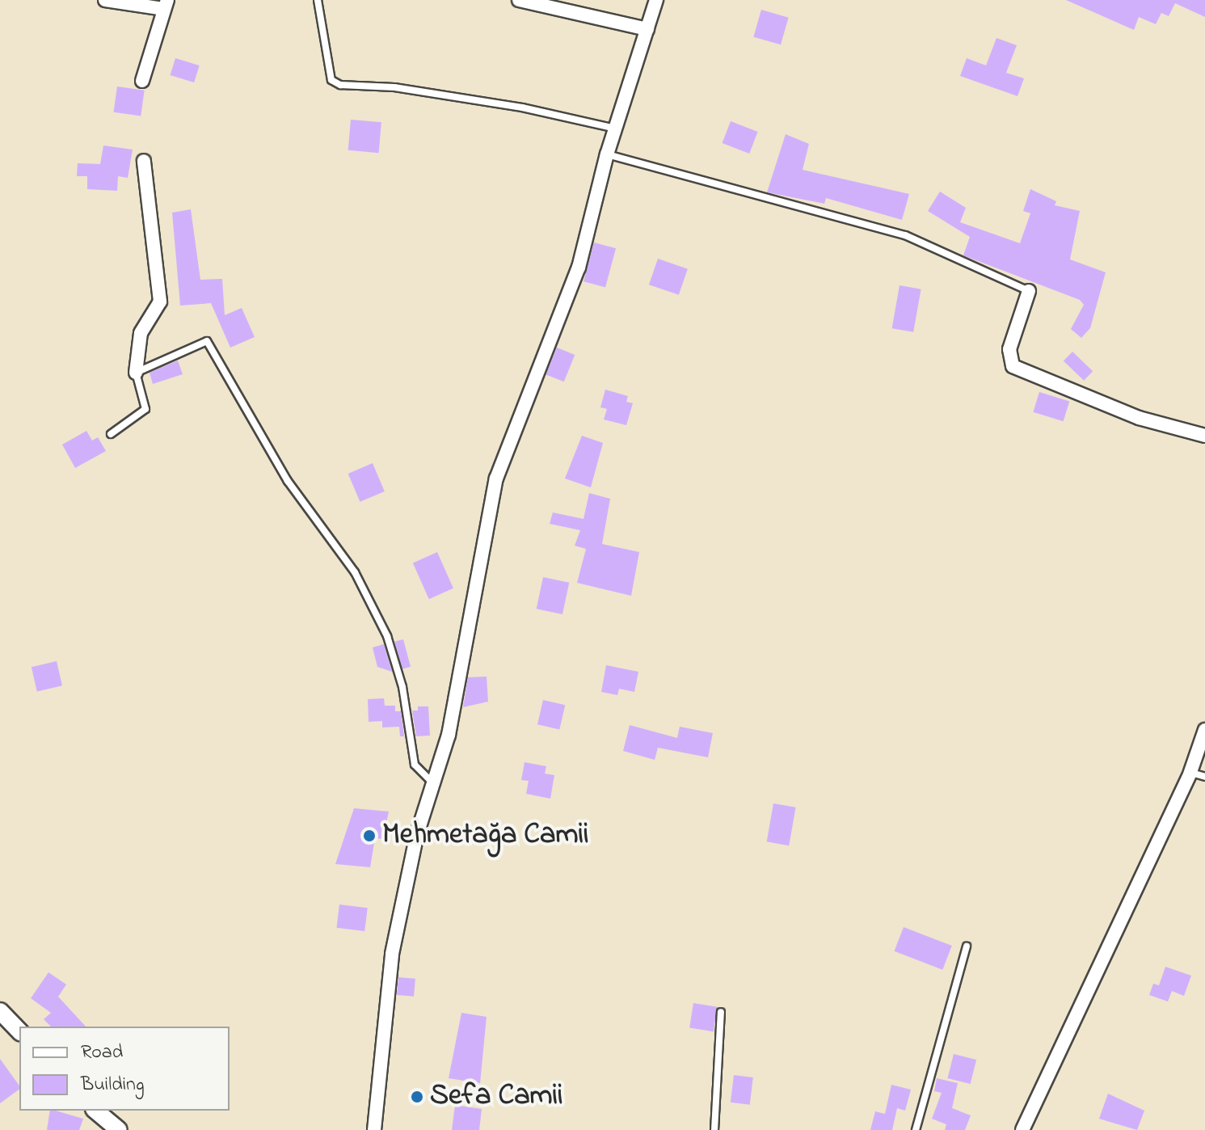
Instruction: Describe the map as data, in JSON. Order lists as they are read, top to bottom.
{
  "places": ["Mehmetağa Camii", "Sefa Camii"],
  "legend": ["Road", "Building"]
}
